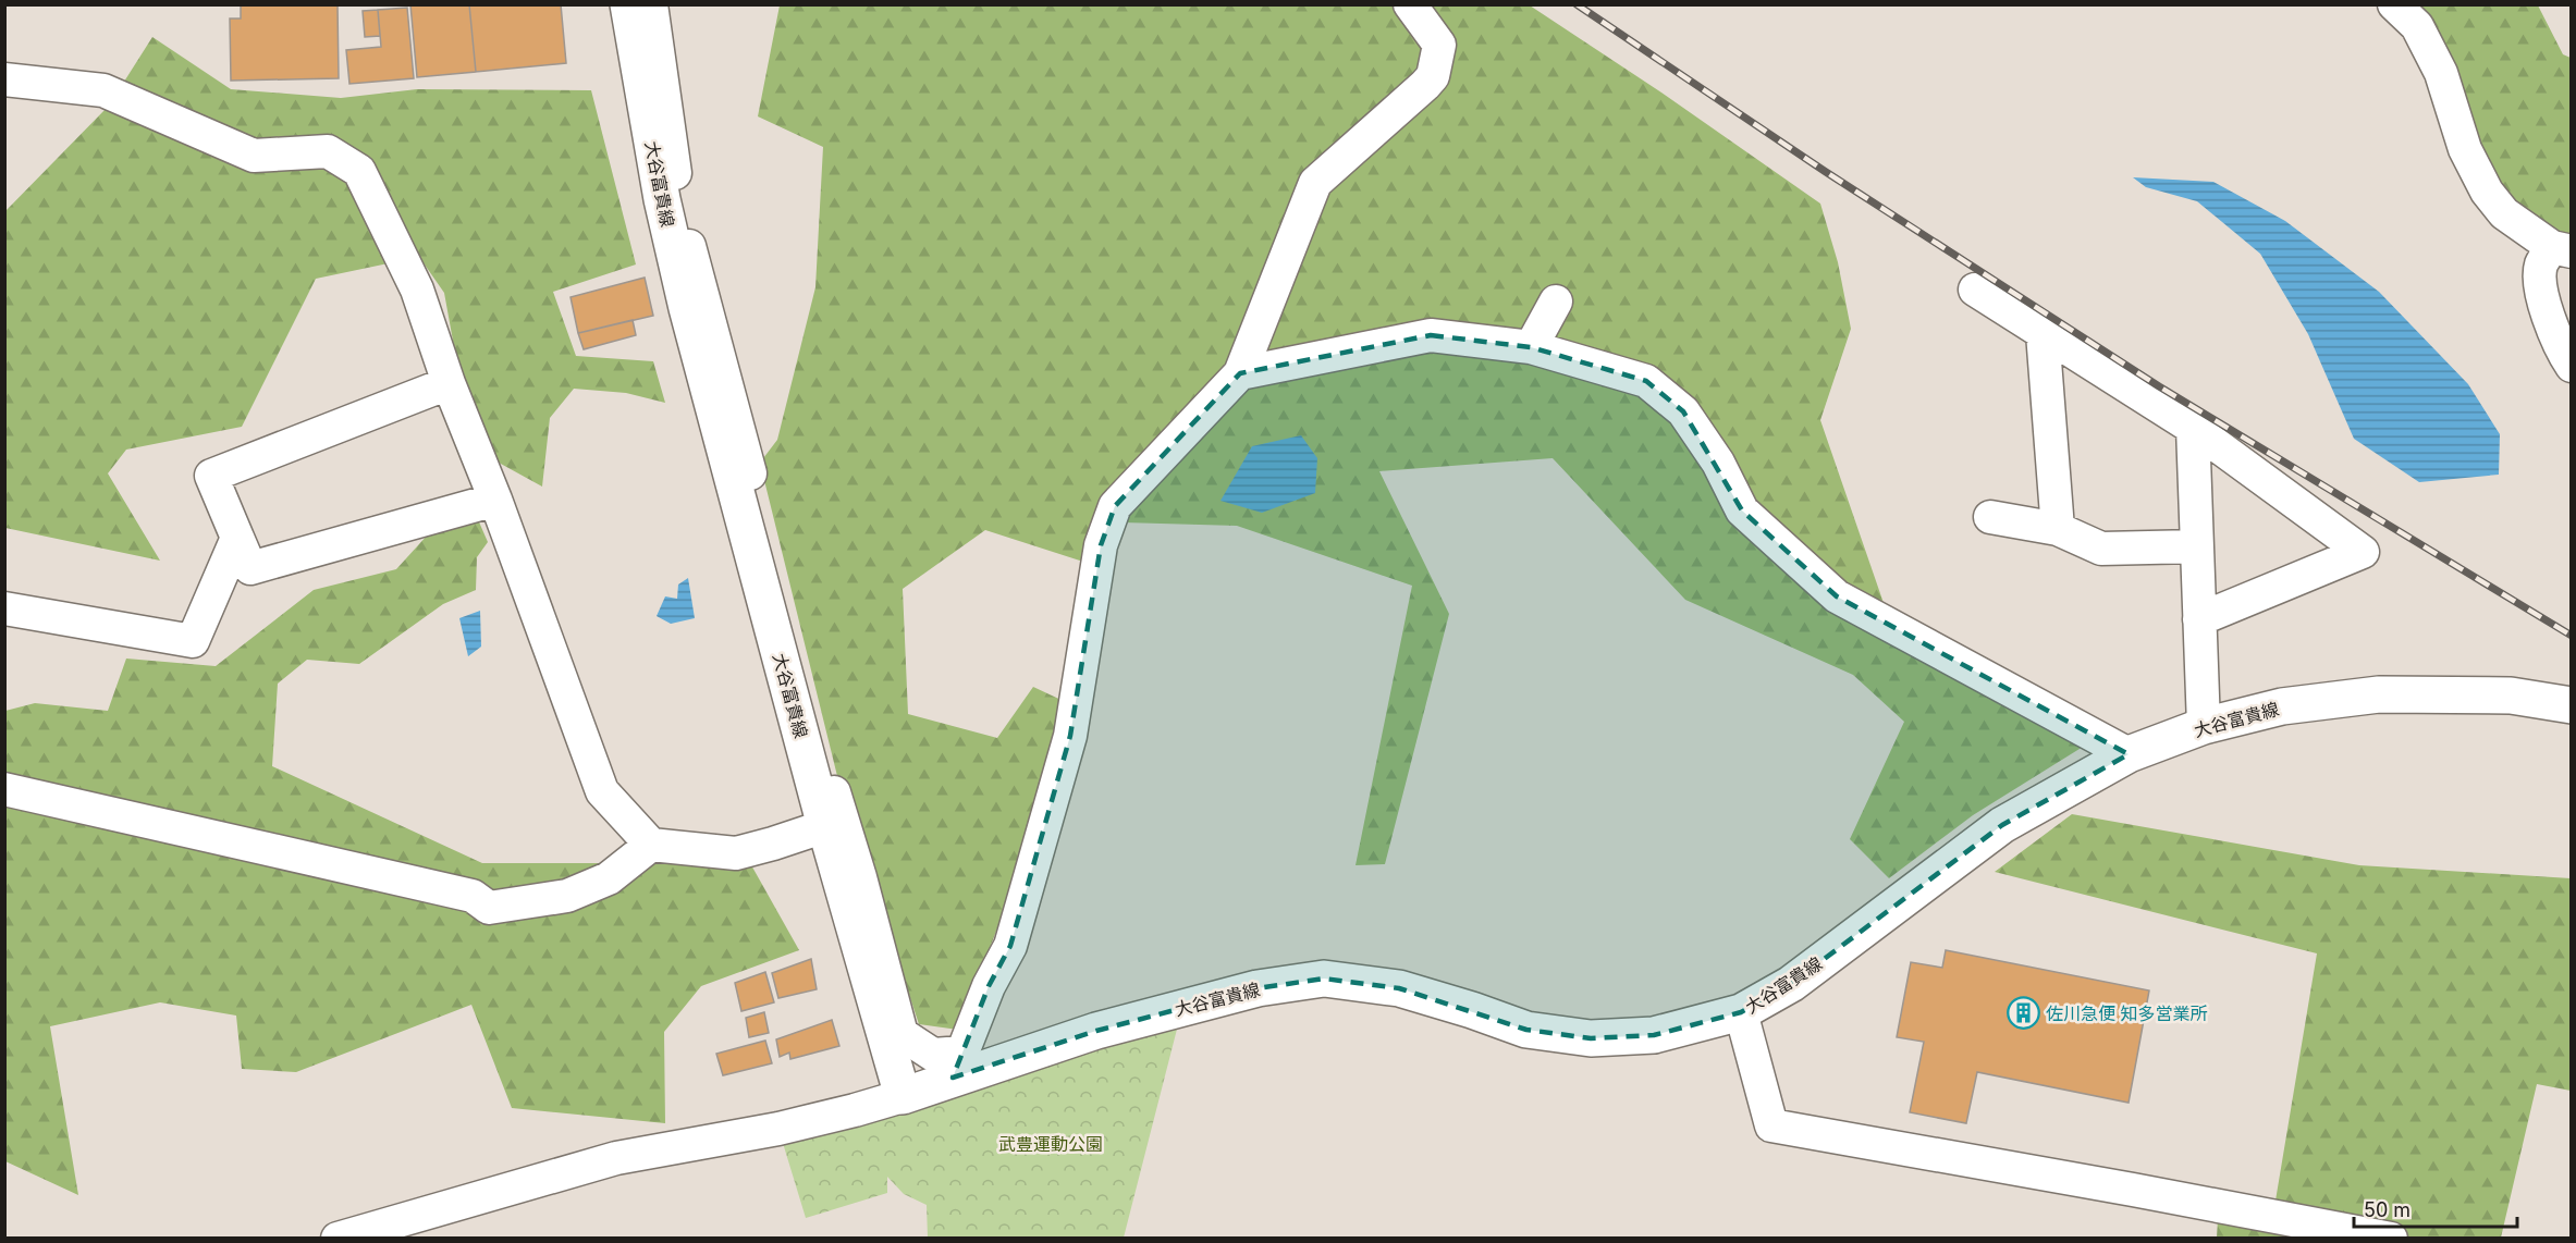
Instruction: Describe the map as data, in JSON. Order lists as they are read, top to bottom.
{
  "streets": {
    "main road": ["大谷富貴線"]
  },
  "parks": ["武豊運動公園"],
  "places": {
    "building": ["佐川急便 知多営業所"]
  },
  "scale_bar": "50 m"
}
